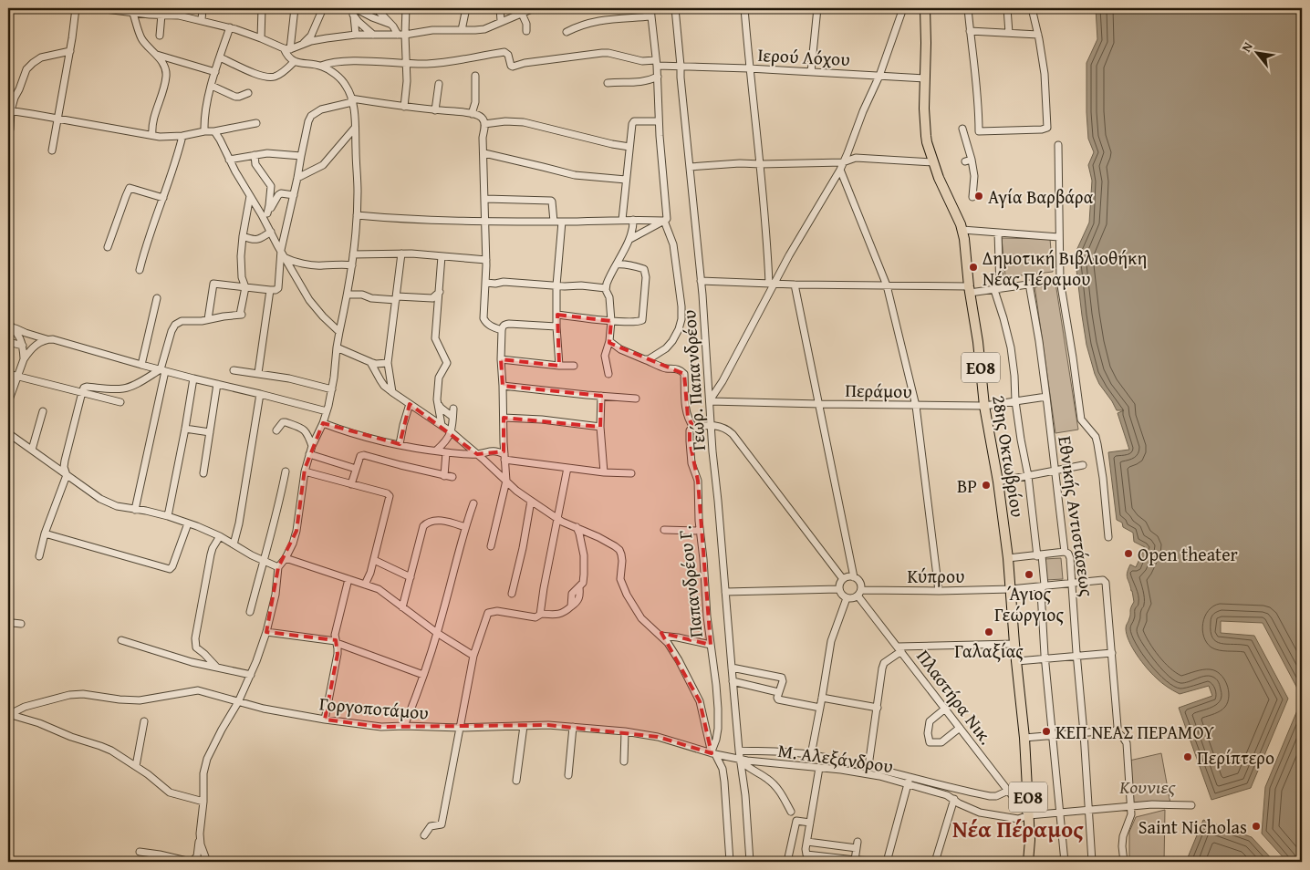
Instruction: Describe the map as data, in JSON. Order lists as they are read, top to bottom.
{
  "streets": {
    "main road": ["ΕΟ8", "28ης Οκτωβρίου"],
    "street": [
      "Ιερού Λόχου",
      "Γεώρ. Παπανδρέου",
      "Περάμου",
      "Εθνικής Αντιστάσεως",
      "Κύπρου",
      "Παπανδρέου Γ.",
      "Πλαστήρα Νικ.",
      "Γοργοποτάμου",
      "Μ. Αλεξάνδρου"
    ]
  },
  "crossings": [
    ["Ιερού Λόχου", "Γεώρ. Παπανδρέου"],
    ["Ιερού Λόχου", "28ης Οκτωβρίου"],
    ["Γεώρ. Παπανδρέου", "Περάμου"],
    ["Γεώρ. Παπανδρέου", "Γοργοποτάμου"],
    ["Γεώρ. Παπανδρέου", "Μ. Αλεξάνδρου"],
    ["Περάμου", "28ης Οκτωβρίου"],
    ["Περάμου", "Εθνικής Αντιστάσεως"],
    ["28ης Οκτωβρίου", "Κύπρου"],
    ["28ης Οκτωβρίου", "Πλαστήρα Νικ."],
    ["28ης Οκτωβρίου", "Μ. Αλεξάνδρου"],
    ["Εθνικής Αντιστάσεως", "Κύπρου"],
    ["Εθνικής Αντιστάσεως", "Μ. Αλεξάνδρου"],
    ["Κύπρου", "Πλαστήρα Νικ."],
    ["Παπανδρέου Γ.", "Γοργοποτάμου"],
    ["Πλαστήρα Νικ.", "Μ. Αλεξάνδρου"],
    ["Γοργοποτάμου", "Μ. Αλεξάνδρου"]
  ],
  "districts": ["Νέα Πέραμος"],
  "parks": ["Κουνιες"],
  "places": [
    "Αγία Βαρβάρα",
    "Δημοτική Βιβλιοθήκη Νέας Πέραμου",
    "BP",
    "Open theater",
    "Άγιος Γεώργιος",
    "Γαλαξίας",
    "ΚΕΠ ΝΕΑΣ ΠΕΡΑΜΟΥ",
    "Περίπτερο",
    "Saint Nicholas"
  ],
  "north": "top left"
}
